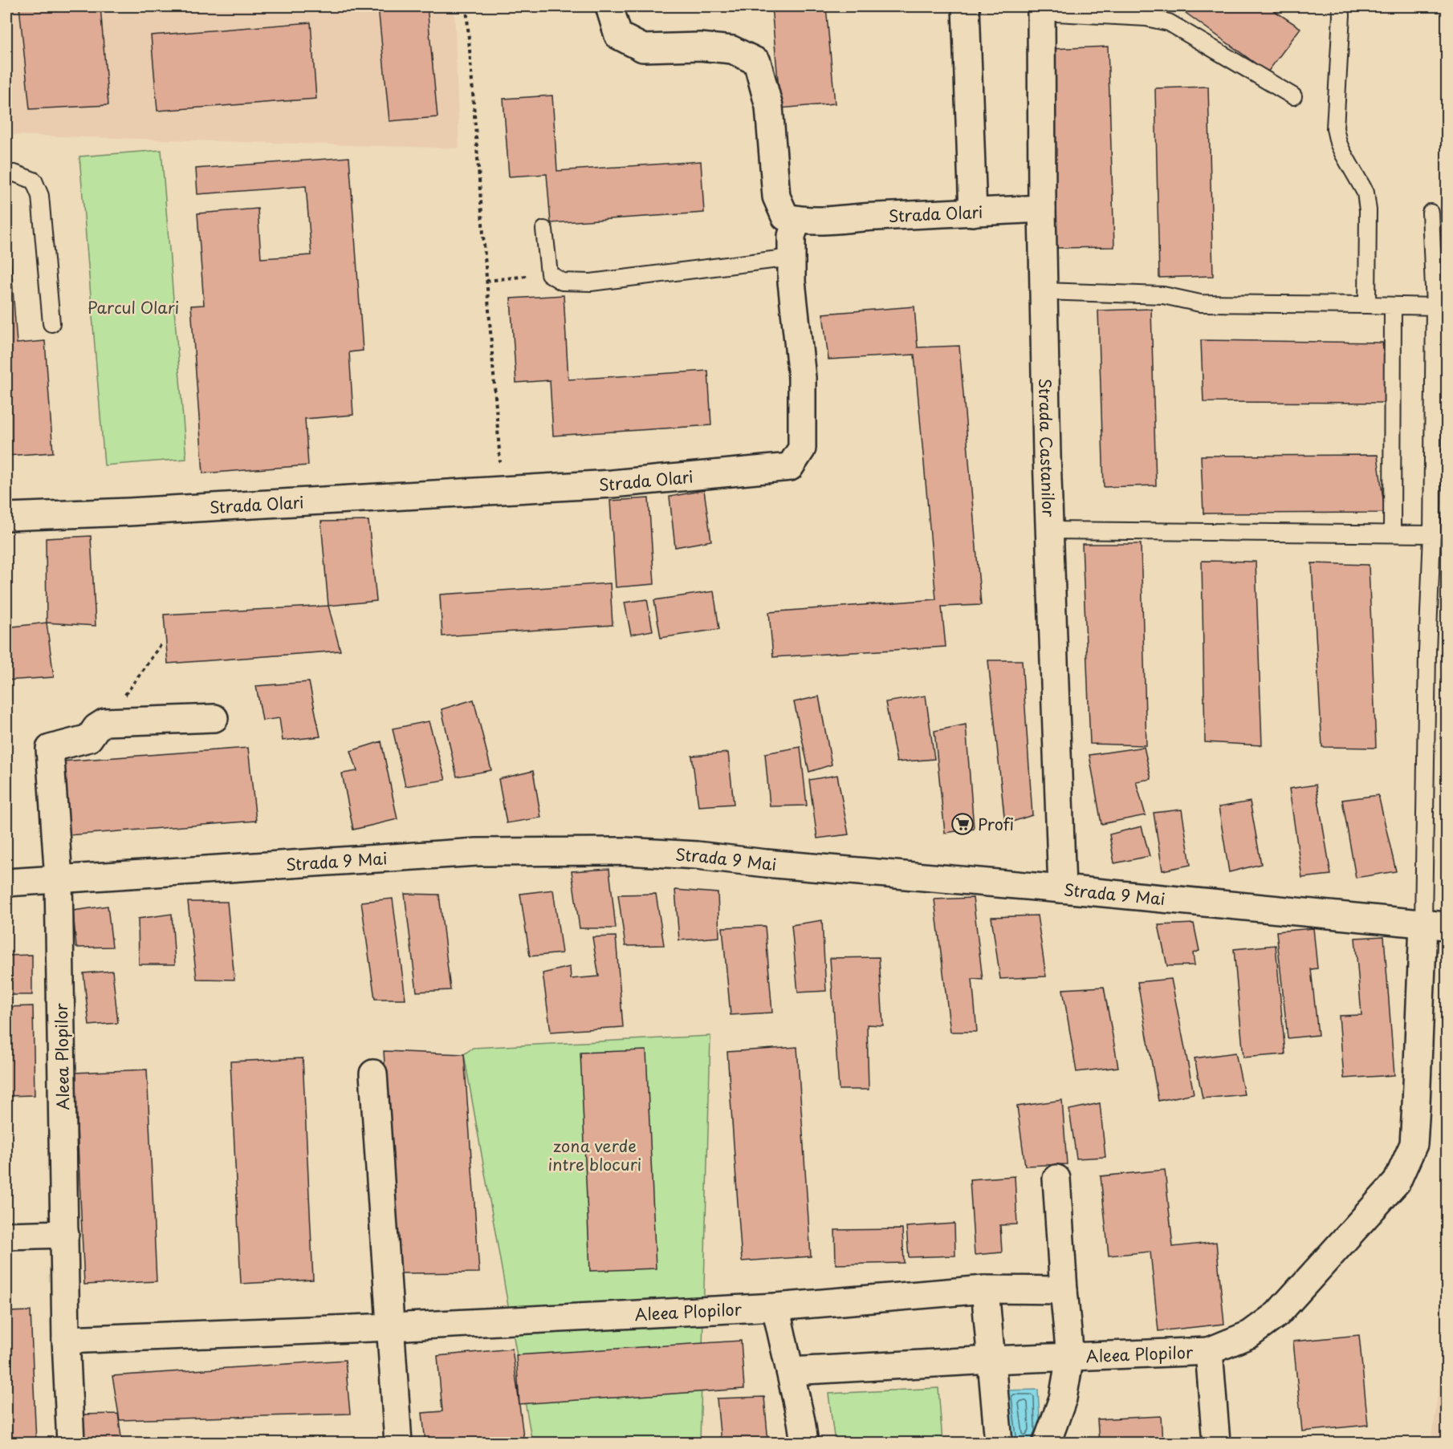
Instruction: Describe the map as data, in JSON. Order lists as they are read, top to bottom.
{
  "streets": {
    "street": [
      "Strada Olari",
      "Strada Castanilor",
      "Strada 9 Mai",
      "Aleea Plopilor"
    ]
  },
  "crossings": [
    ["Strada Olari", "Strada Castanilor"],
    ["Strada Castanilor", "Strada 9 Mai"],
    ["Strada 9 Mai", "Aleea Plopilor"]
  ],
  "parks": ["Parcul Olari", "zona verde intre blocuri"],
  "places": {
    "supermarket": ["Profi"]
  }
}
